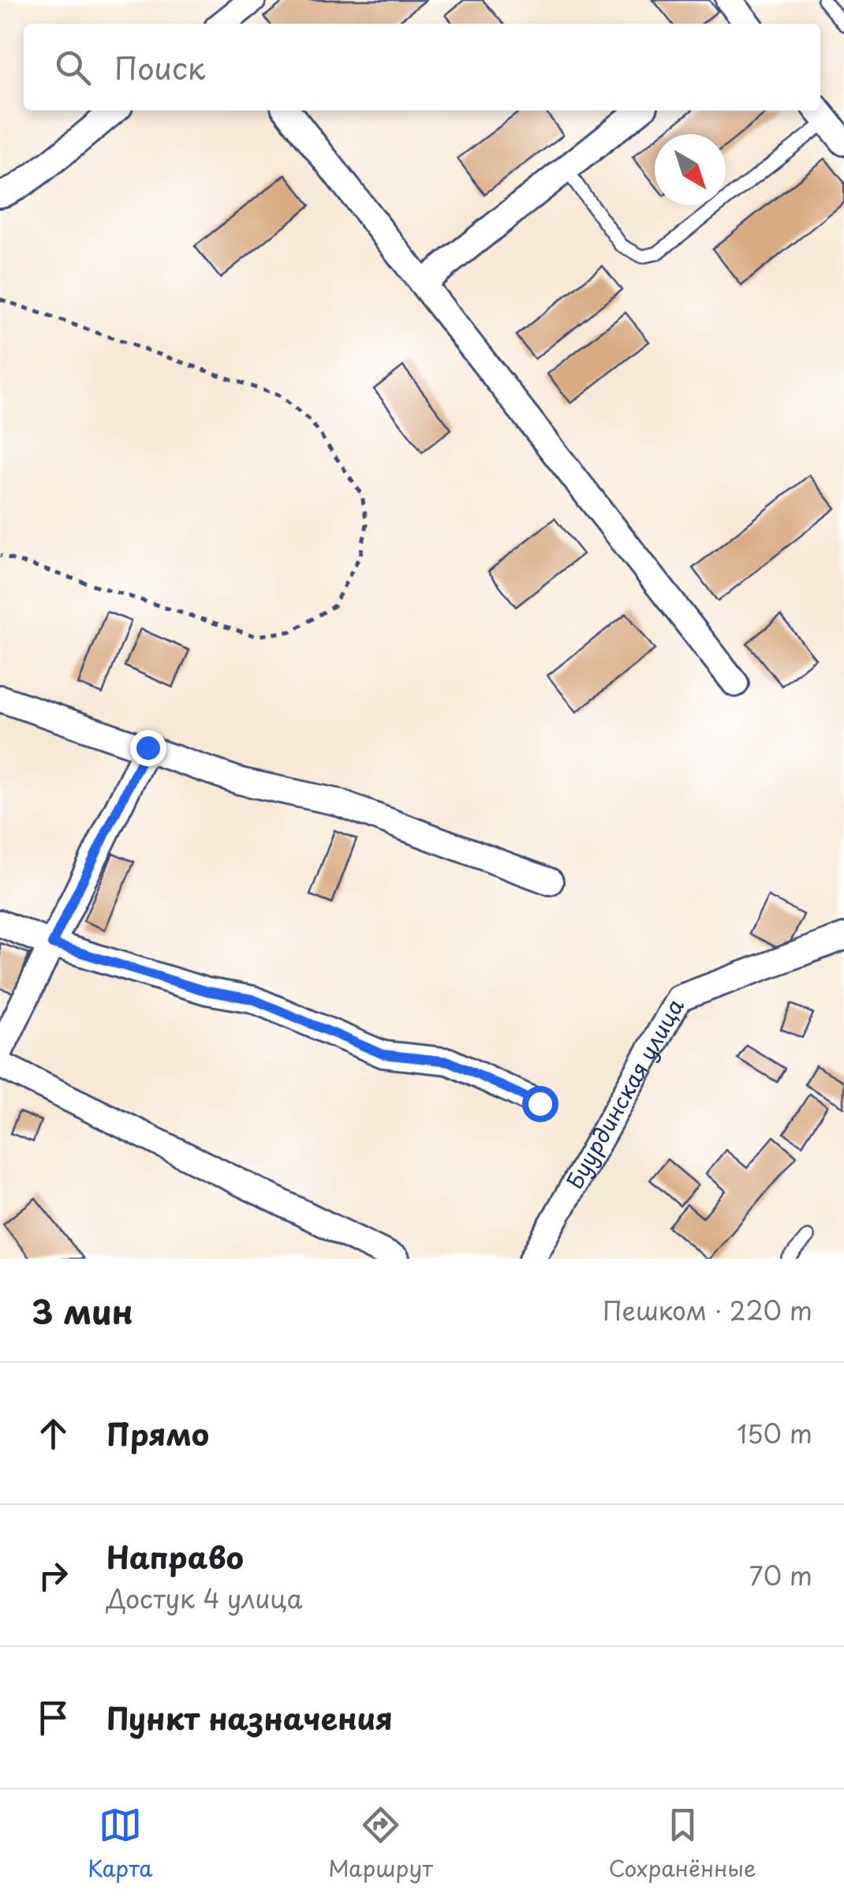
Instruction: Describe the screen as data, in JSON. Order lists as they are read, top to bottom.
{
  "streets": {
    "street": ["Буурдинская улица"]
  },
  "north": "bottom right",
  "page": {
    "search": "Поиск",
    "heading": ["3 мин", "Пешком · 220 m"],
    "list": [
      ["Прямо", "150 m"],
      ["Направо", "Достук 4 улица", "70 m"],
      "Пункт назначения"
    ],
    "nav": ["Карта", "Маршрут", "Сохранённые"]
  }
}
